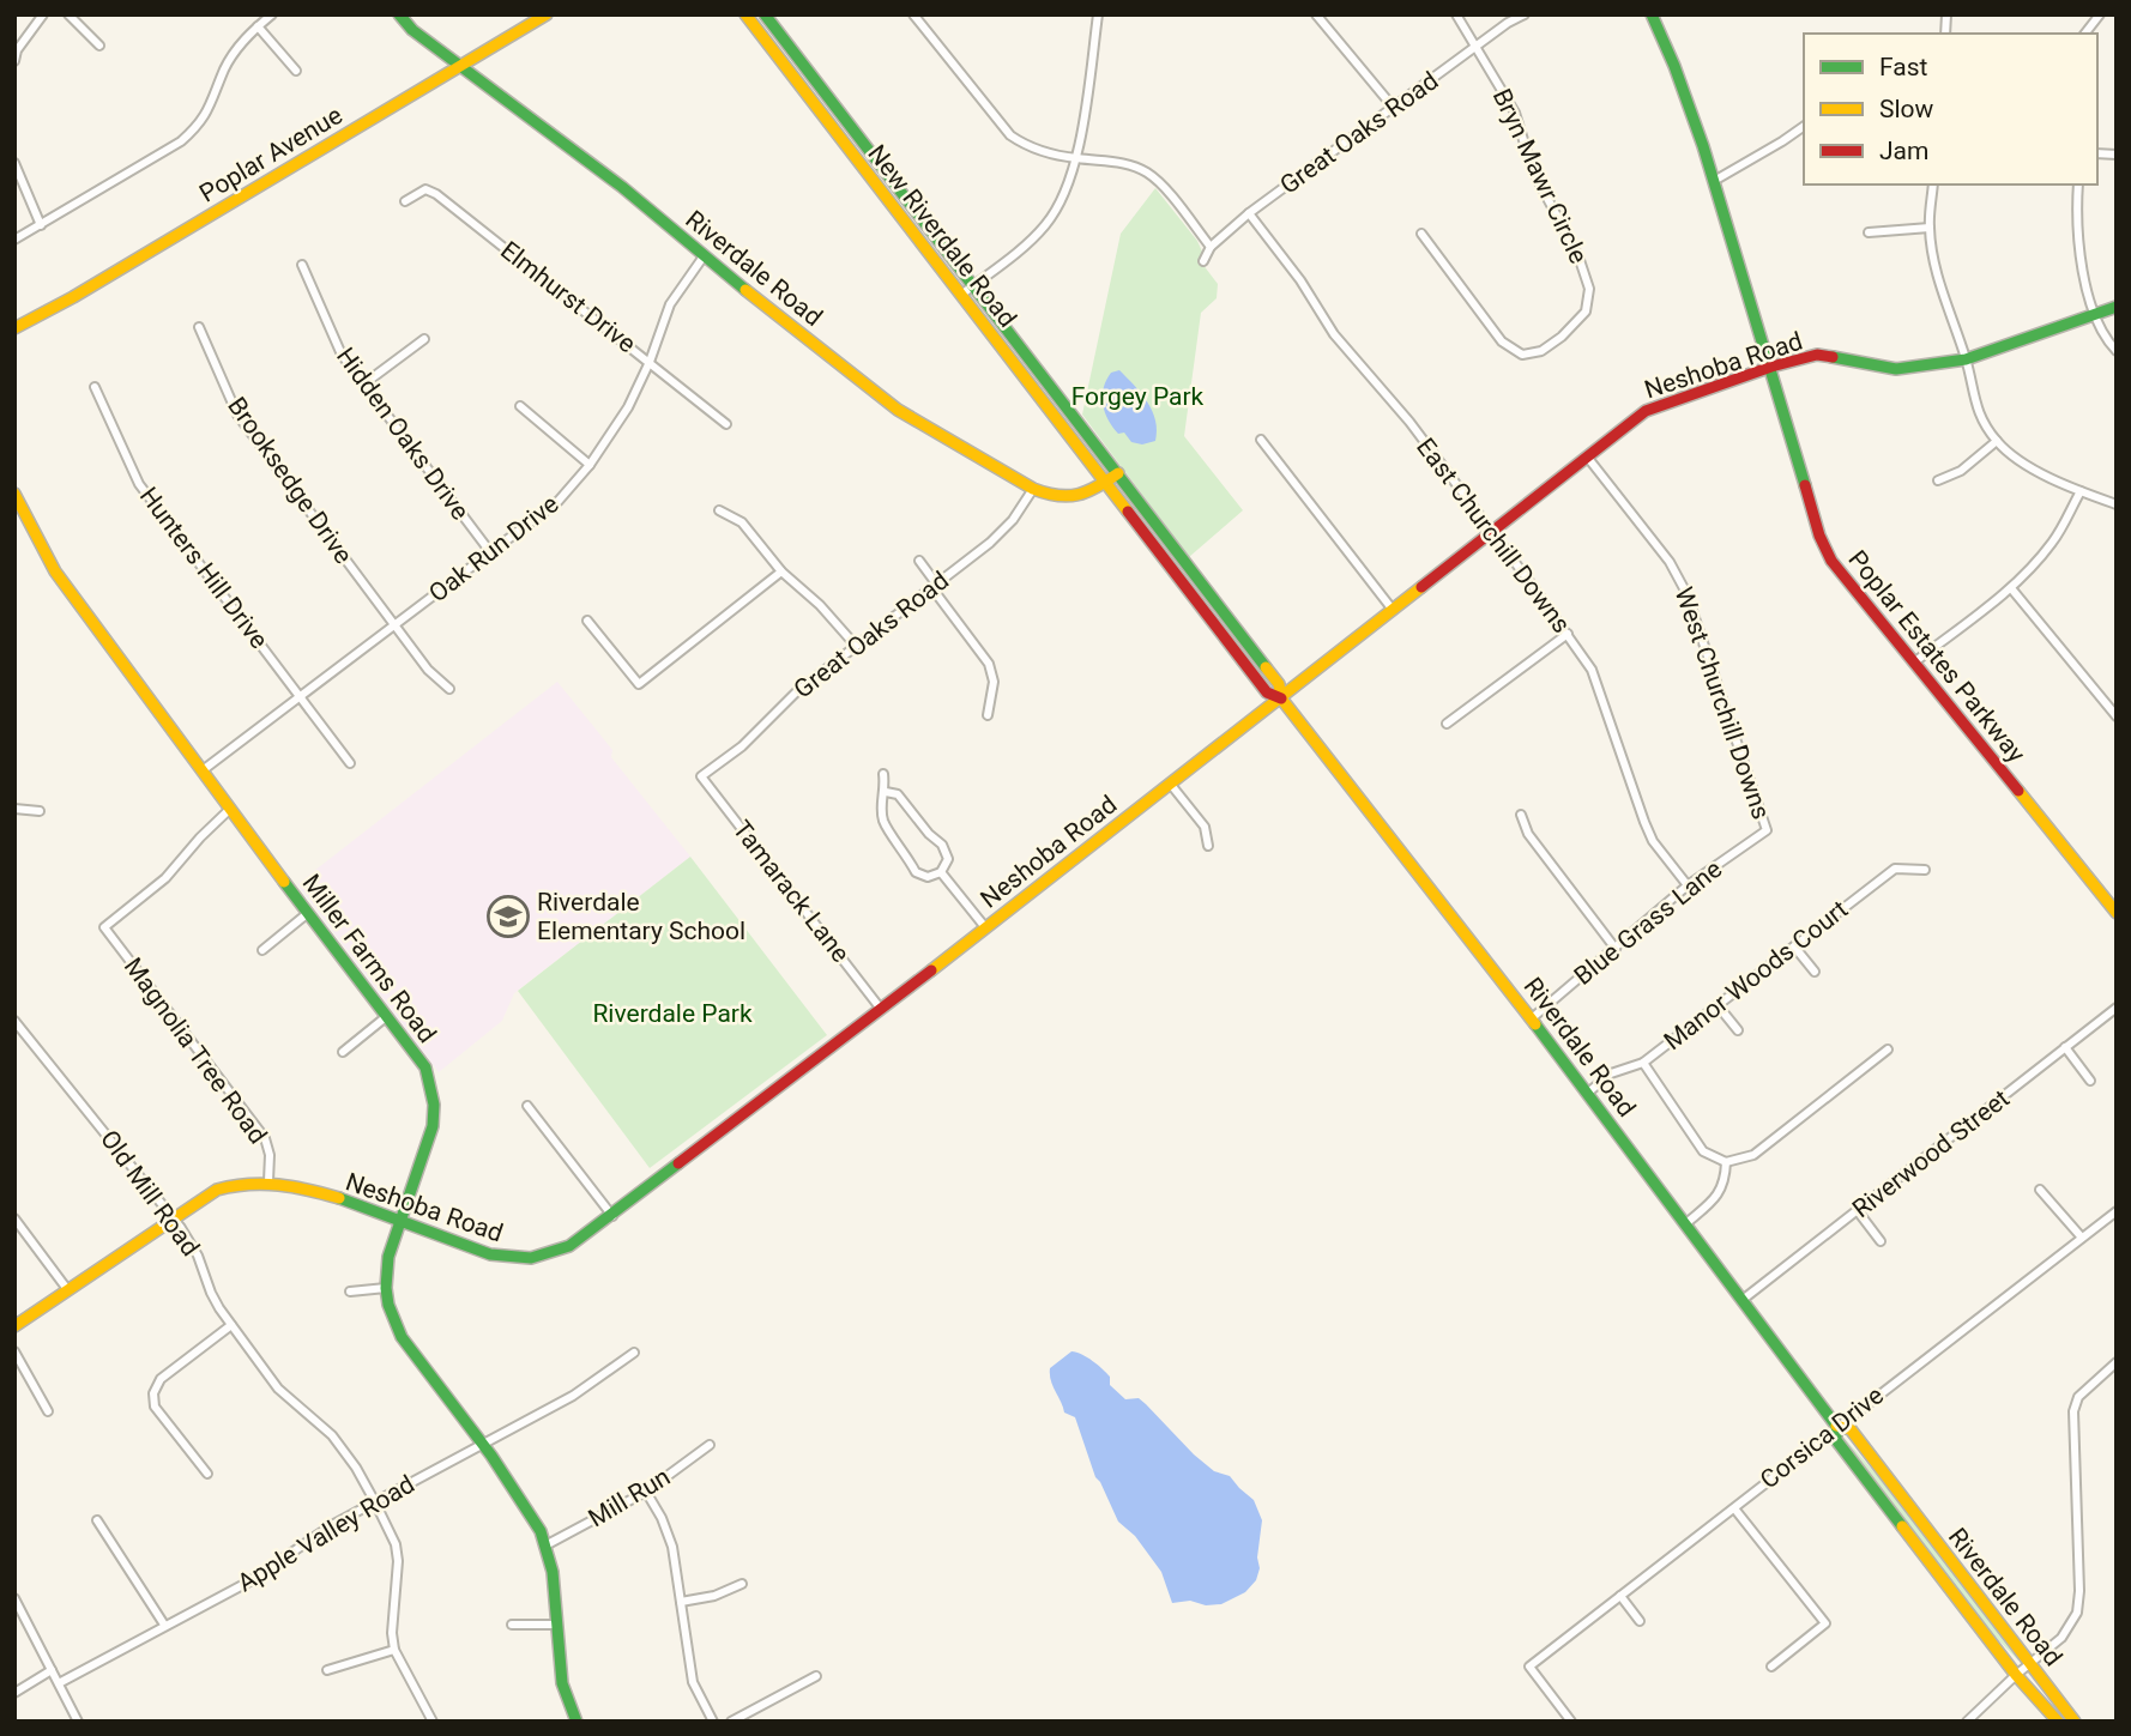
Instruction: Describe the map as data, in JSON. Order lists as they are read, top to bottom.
{
  "streets": {
    "street": [
      "Great Oaks Road",
      "Poplar Avenue",
      "Bryn Mawr Circle",
      "New Riverdale Road",
      "Riverdale Road",
      "Elmhurst Drive",
      "Neshoba Road",
      "Hidden Oaks Drive",
      "Brooksedge Drive",
      "East Churchill Downs",
      "Oak Run Drive",
      "Hunters Hill Drive",
      "Poplar Estates Parkway",
      "West Churchill Downs",
      "Tamarack Lane",
      "Blue Grass Lane",
      "Miller Farms Road",
      "Manor Woods Court",
      "Magnolia Tree Road",
      "Riverwood Street",
      "Old Mill Road",
      "Corsica Drive",
      "Mill Run",
      "Apple Valley Road"
    ]
  },
  "crossings": [
    ["Great Oaks Road", "Bryn Mawr Circle"],
    ["Great Oaks Road", "Riverdale Road"],
    ["Great Oaks Road", "East Churchill Downs"],
    ["Great Oaks Road", "Tamarack Lane"],
    ["Poplar Avenue", "Riverdale Road"],
    ["New Riverdale Road", "Riverdale Road"],
    ["Riverdale Road", "Neshoba Road"],
    ["Riverdale Road", "Oak Run Drive"],
    ["Riverdale Road", "Blue Grass Lane"],
    ["Riverdale Road", "Manor Woods Court"],
    ["Riverdale Road", "Riverwood Street"],
    ["Riverdale Road", "Corsica Drive"],
    ["Elmhurst Drive", "Oak Run Drive"],
    ["Neshoba Road", "East Churchill Downs"],
    ["Neshoba Road", "Poplar Estates Parkway"],
    ["Neshoba Road", "West Churchill Downs"],
    ["Neshoba Road", "Tamarack Lane"],
    ["Neshoba Road", "Miller Farms Road"],
    ["Neshoba Road", "Magnolia Tree Road"],
    ["Neshoba Road", "Old Mill Road"],
    ["Hidden Oaks Drive", "Oak Run Drive"],
    ["Brooksedge Drive", "Oak Run Drive"],
    ["East Churchill Downs", "Blue Grass Lane"],
    ["Oak Run Drive", "Hunters Hill Drive"],
    ["Oak Run Drive", "Miller Farms Road"],
    ["West Churchill Downs", "Blue Grass Lane"],
    ["Miller Farms Road", "Magnolia Tree Road"],
    ["Miller Farms Road", "Mill Run"],
    ["Miller Farms Road", "Apple Valley Road"],
    ["Old Mill Road", "Apple Valley Road"]
  ],
  "parks": ["Forgey Park", "Riverdale Park"],
  "places": {
    "school or university": ["Riverdale Elementary School"]
  },
  "legend": ["Fast", "Slow", "Jam"]
}
